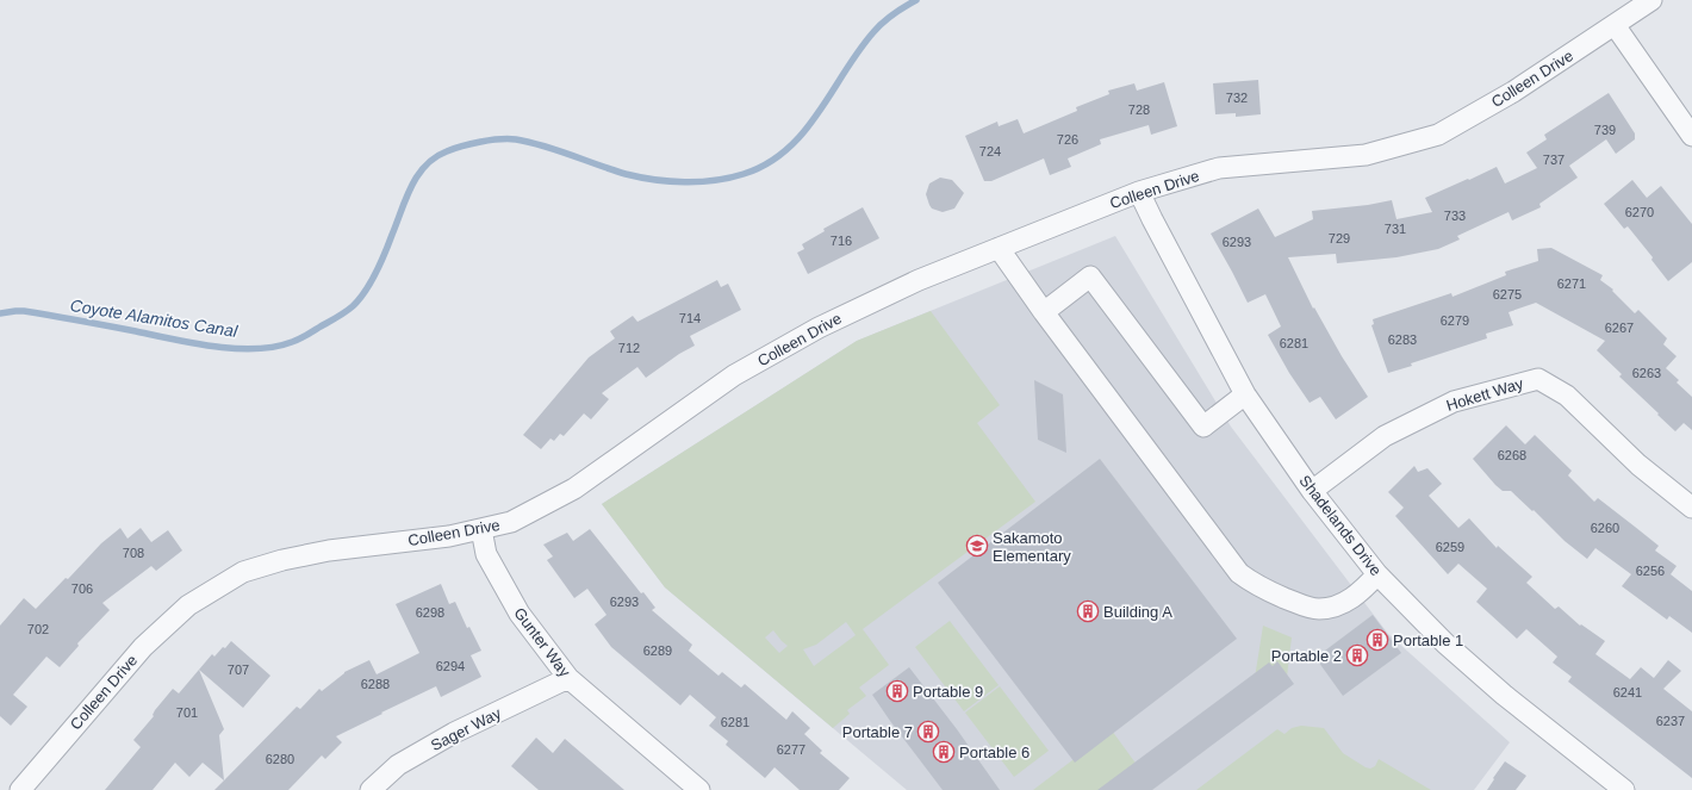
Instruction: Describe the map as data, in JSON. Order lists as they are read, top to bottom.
{
  "streets": {
    "street": [
      "Colleen Drive",
      "Hokett Way",
      "Shadelands Drive",
      "Gunter Way",
      "Sager Way"
    ]
  },
  "crossings": [
    ["Colleen Drive", "Shadelands Drive"],
    ["Colleen Drive", "Gunter Way"],
    ["Hokett Way", "Shadelands Drive"],
    ["Gunter Way", "Sager Way"]
  ],
  "water": ["Coyote Alamitos Canal"],
  "places": {
    "school or university": ["Sakamoto Elementary"],
    "building": [
      "Building A",
      "Portable 1",
      "Portable 2",
      "Portable 9",
      "Portable 7",
      "Portable 6"
    ]
  },
  "house_numbers": [
    "732",
    "728",
    "739",
    "726",
    "724",
    "737",
    "6270",
    "733",
    "731",
    "729",
    "716",
    "6293",
    "6271",
    "6275",
    "714",
    "6279",
    "6267",
    "6283",
    "6281",
    "712",
    "6263",
    "6268",
    "6260",
    "6259",
    "708",
    "6256",
    "706",
    "6293",
    "6298",
    "702",
    "6289",
    "6294",
    "707",
    "6288",
    "6241",
    "701",
    "6237",
    "6281",
    "6277",
    "6280"
  ]
}
